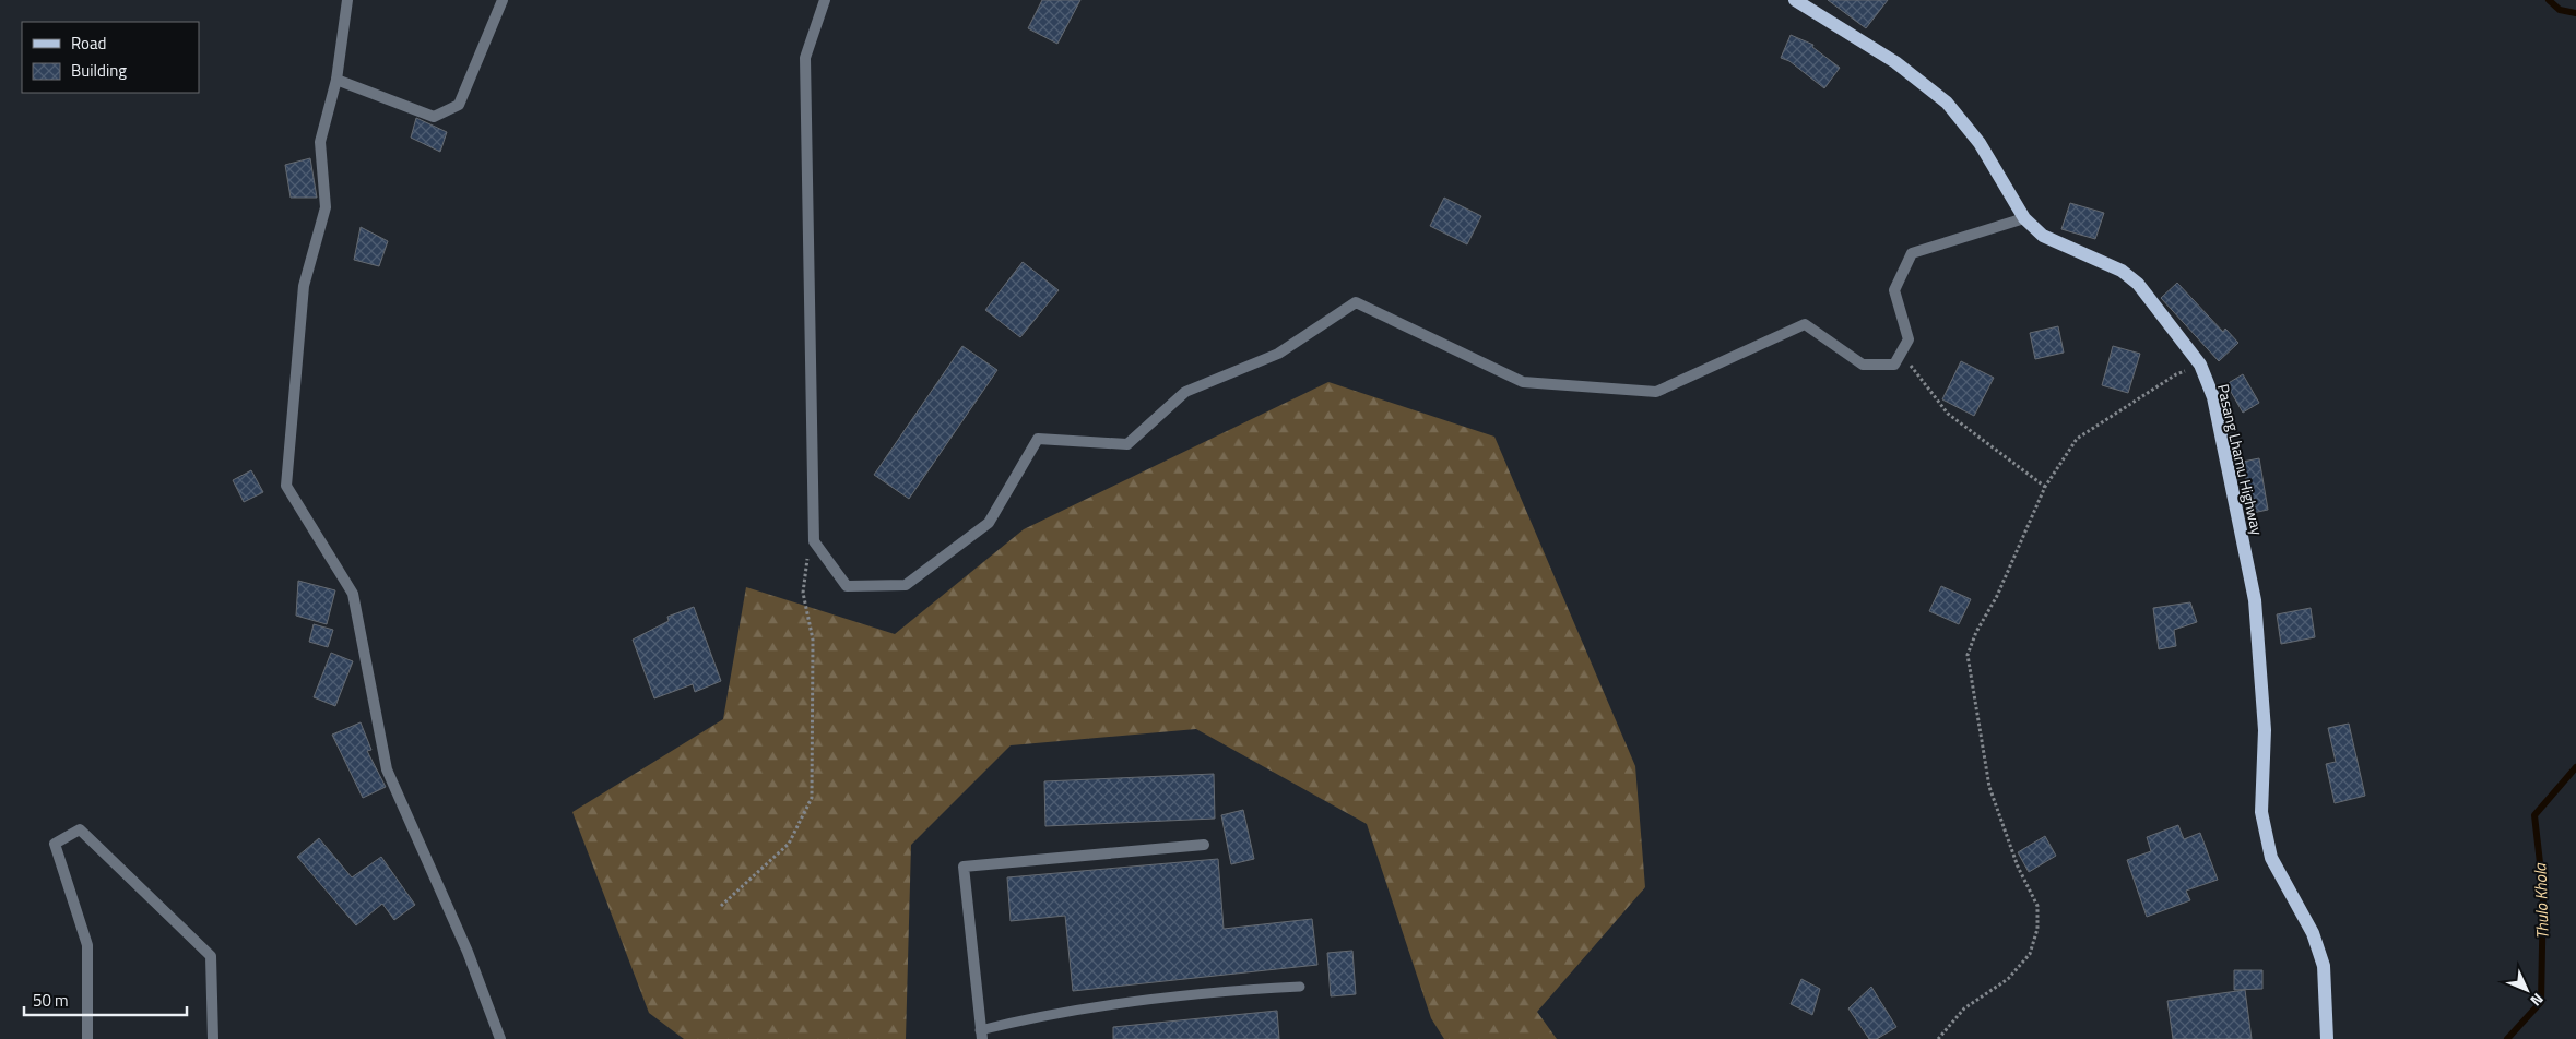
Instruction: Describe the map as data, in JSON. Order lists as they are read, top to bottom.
{
  "streets": {
    "main road": ["Pasang Lhamu Highway"]
  },
  "water": ["Thulo Khola"],
  "legend": ["Road", "Building"],
  "scale_bar": "50 m",
  "north": "bottom right"
}
